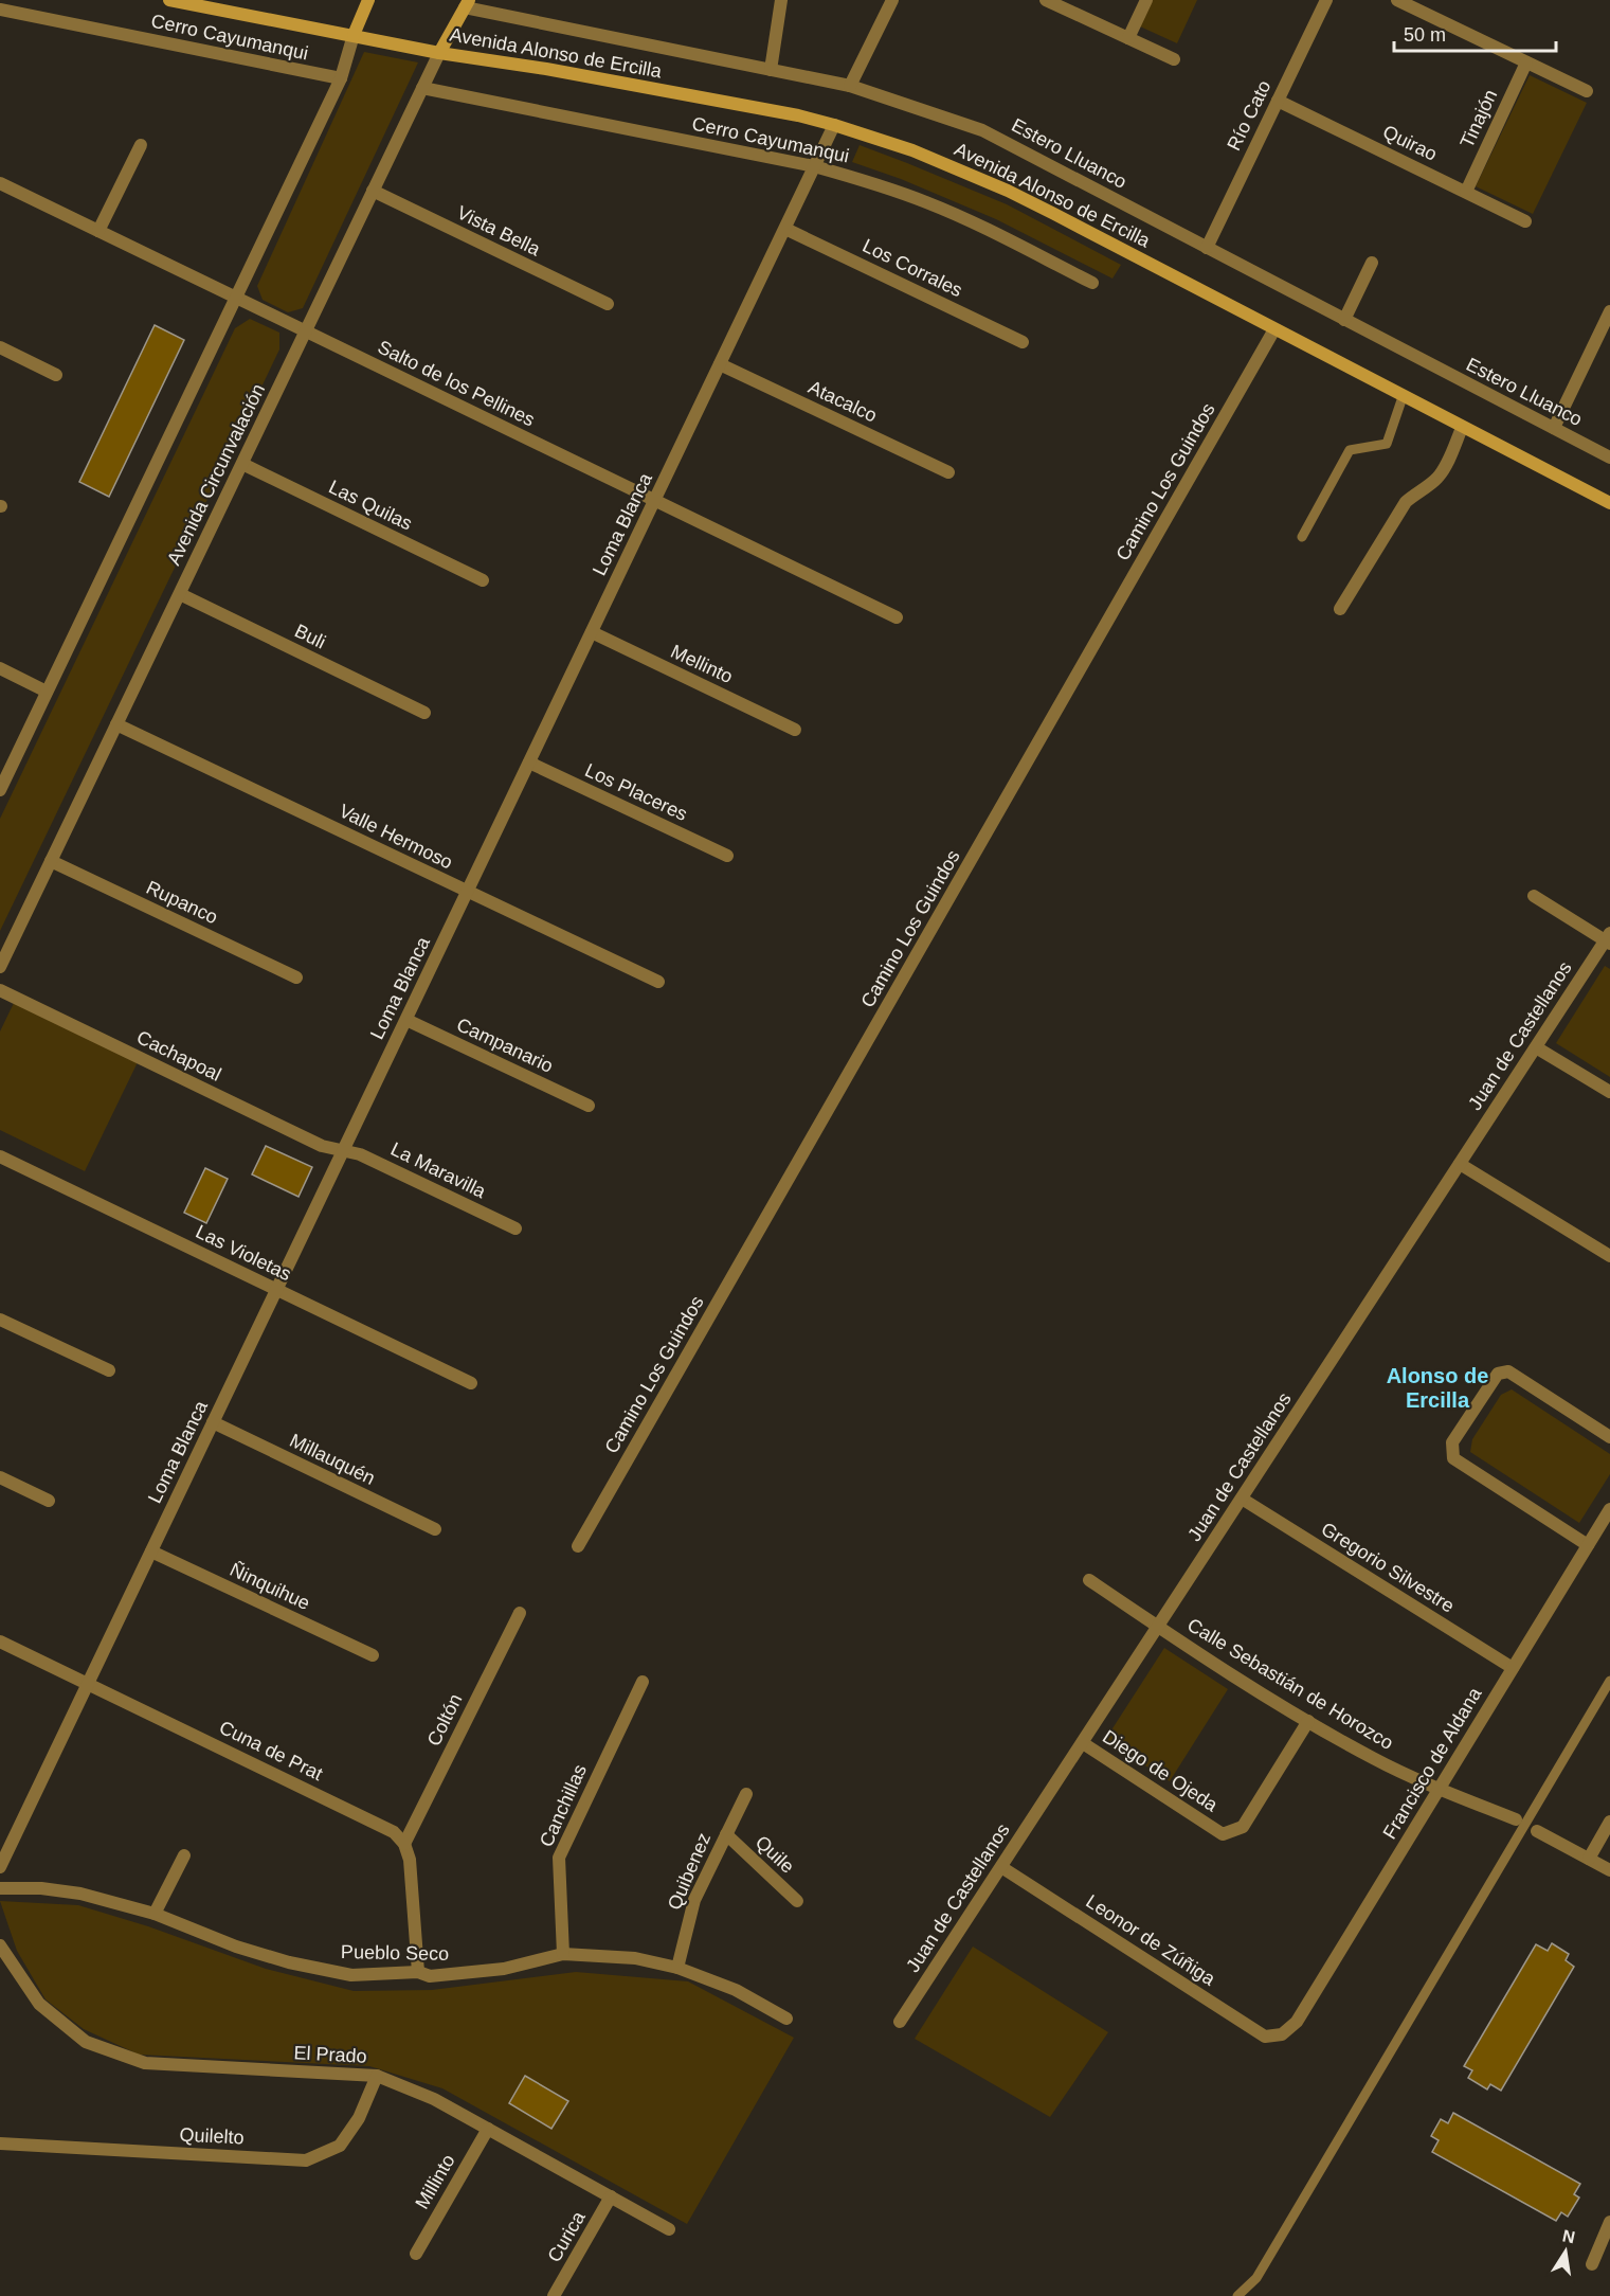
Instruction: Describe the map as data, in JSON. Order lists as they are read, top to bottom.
{
  "streets": {
    "main road": ["Avenida Alonso de Ercilla", "Avenida Circunvalación"],
    "street": [
      "Cerro Cayumanqui",
      "Río Cato",
      "Tinajón",
      "Quirao",
      "Estero Lluanco",
      "Vista Bella",
      "Los Corrales",
      "Salto de los Pellines",
      "Atacalco",
      "Camino Los Guindos",
      "Las Quilas",
      "Loma Blanca",
      "Buli",
      "Mellinto",
      "Los Placeres",
      "Valle Hermoso",
      "Rupanco",
      "Juan de Castellanos",
      "Campanario",
      "Cachapoal",
      "La Maravilla",
      "Las Violetas",
      "Millauquén",
      "Gregorio Silvestre",
      "Ñinquihue",
      "Calle Sebastián de Horozco",
      "Coltón",
      "Cuna de Prat",
      "Francisco de Aldana",
      "Diego de Ojeda",
      "Canchillas",
      "Quile",
      "Quibenez",
      "Leonor de Zúñiga",
      "Pueblo Seco",
      "El Prado",
      "Quilelto",
      "Millinto",
      "Curica"
    ]
  },
  "crossings": [
    ["Cerro Cayumanqui", "Avenida Circunvalación"],
    ["Cerro Cayumanqui", "Loma Blanca"],
    ["Avenida Alonso de Ercilla", "Avenida Circunvalación"],
    ["Avenida Alonso de Ercilla", "Camino Los Guindos"],
    ["Avenida Alonso de Ercilla", "Loma Blanca"],
    ["Río Cato", "Quirao"],
    ["Río Cato", "Estero Lluanco"],
    ["Tinajón", "Quirao"],
    ["Estero Lluanco", "Avenida Circunvalación"],
    ["Vista Bella", "Avenida Circunvalación"],
    ["Los Corrales", "Loma Blanca"],
    ["Salto de los Pellines", "Avenida Circunvalación"],
    ["Salto de los Pellines", "Loma Blanca"],
    ["Atacalco", "Loma Blanca"],
    ["Avenida Circunvalación", "Las Quilas"],
    ["Avenida Circunvalación", "Buli"],
    ["Avenida Circunvalación", "Valle Hermoso"],
    ["Avenida Circunvalación", "Rupanco"],
    ["Loma Blanca", "Mellinto"],
    ["Loma Blanca", "Los Placeres"],
    ["Loma Blanca", "Valle Hermoso"],
    ["Loma Blanca", "Campanario"],
    ["Loma Blanca", "Cachapoal"],
    ["Loma Blanca", "La Maravilla"],
    ["Loma Blanca", "Las Violetas"],
    ["Loma Blanca", "Millauquén"],
    ["Loma Blanca", "Ñinquihue"],
    ["Loma Blanca", "Cuna de Prat"],
    ["Juan de Castellanos", "Gregorio Silvestre"],
    ["Juan de Castellanos", "Calle Sebastián de Horozco"],
    ["Juan de Castellanos", "Diego de Ojeda"],
    ["Juan de Castellanos", "Leonor de Zúñiga"],
    ["Cachapoal", "La Maravilla"],
    ["Gregorio Silvestre", "Francisco de Aldana"],
    ["Calle Sebastián de Horozco", "Francisco de Aldana"],
    ["Calle Sebastián de Horozco", "Diego de Ojeda"],
    ["Coltón", "Cuna de Prat"],
    ["Francisco de Aldana", "Leonor de Zúñiga"],
    ["Canchillas", "Pueblo Seco"],
    ["Quile", "Quibenez"],
    ["Quibenez", "Pueblo Seco"],
    ["El Prado", "Quilelto"],
    ["El Prado", "Millinto"],
    ["El Prado", "Curica"]
  ],
  "districts": ["Alonso de Ercilla"],
  "scale_bar": "50 m",
  "north": "top"
}
